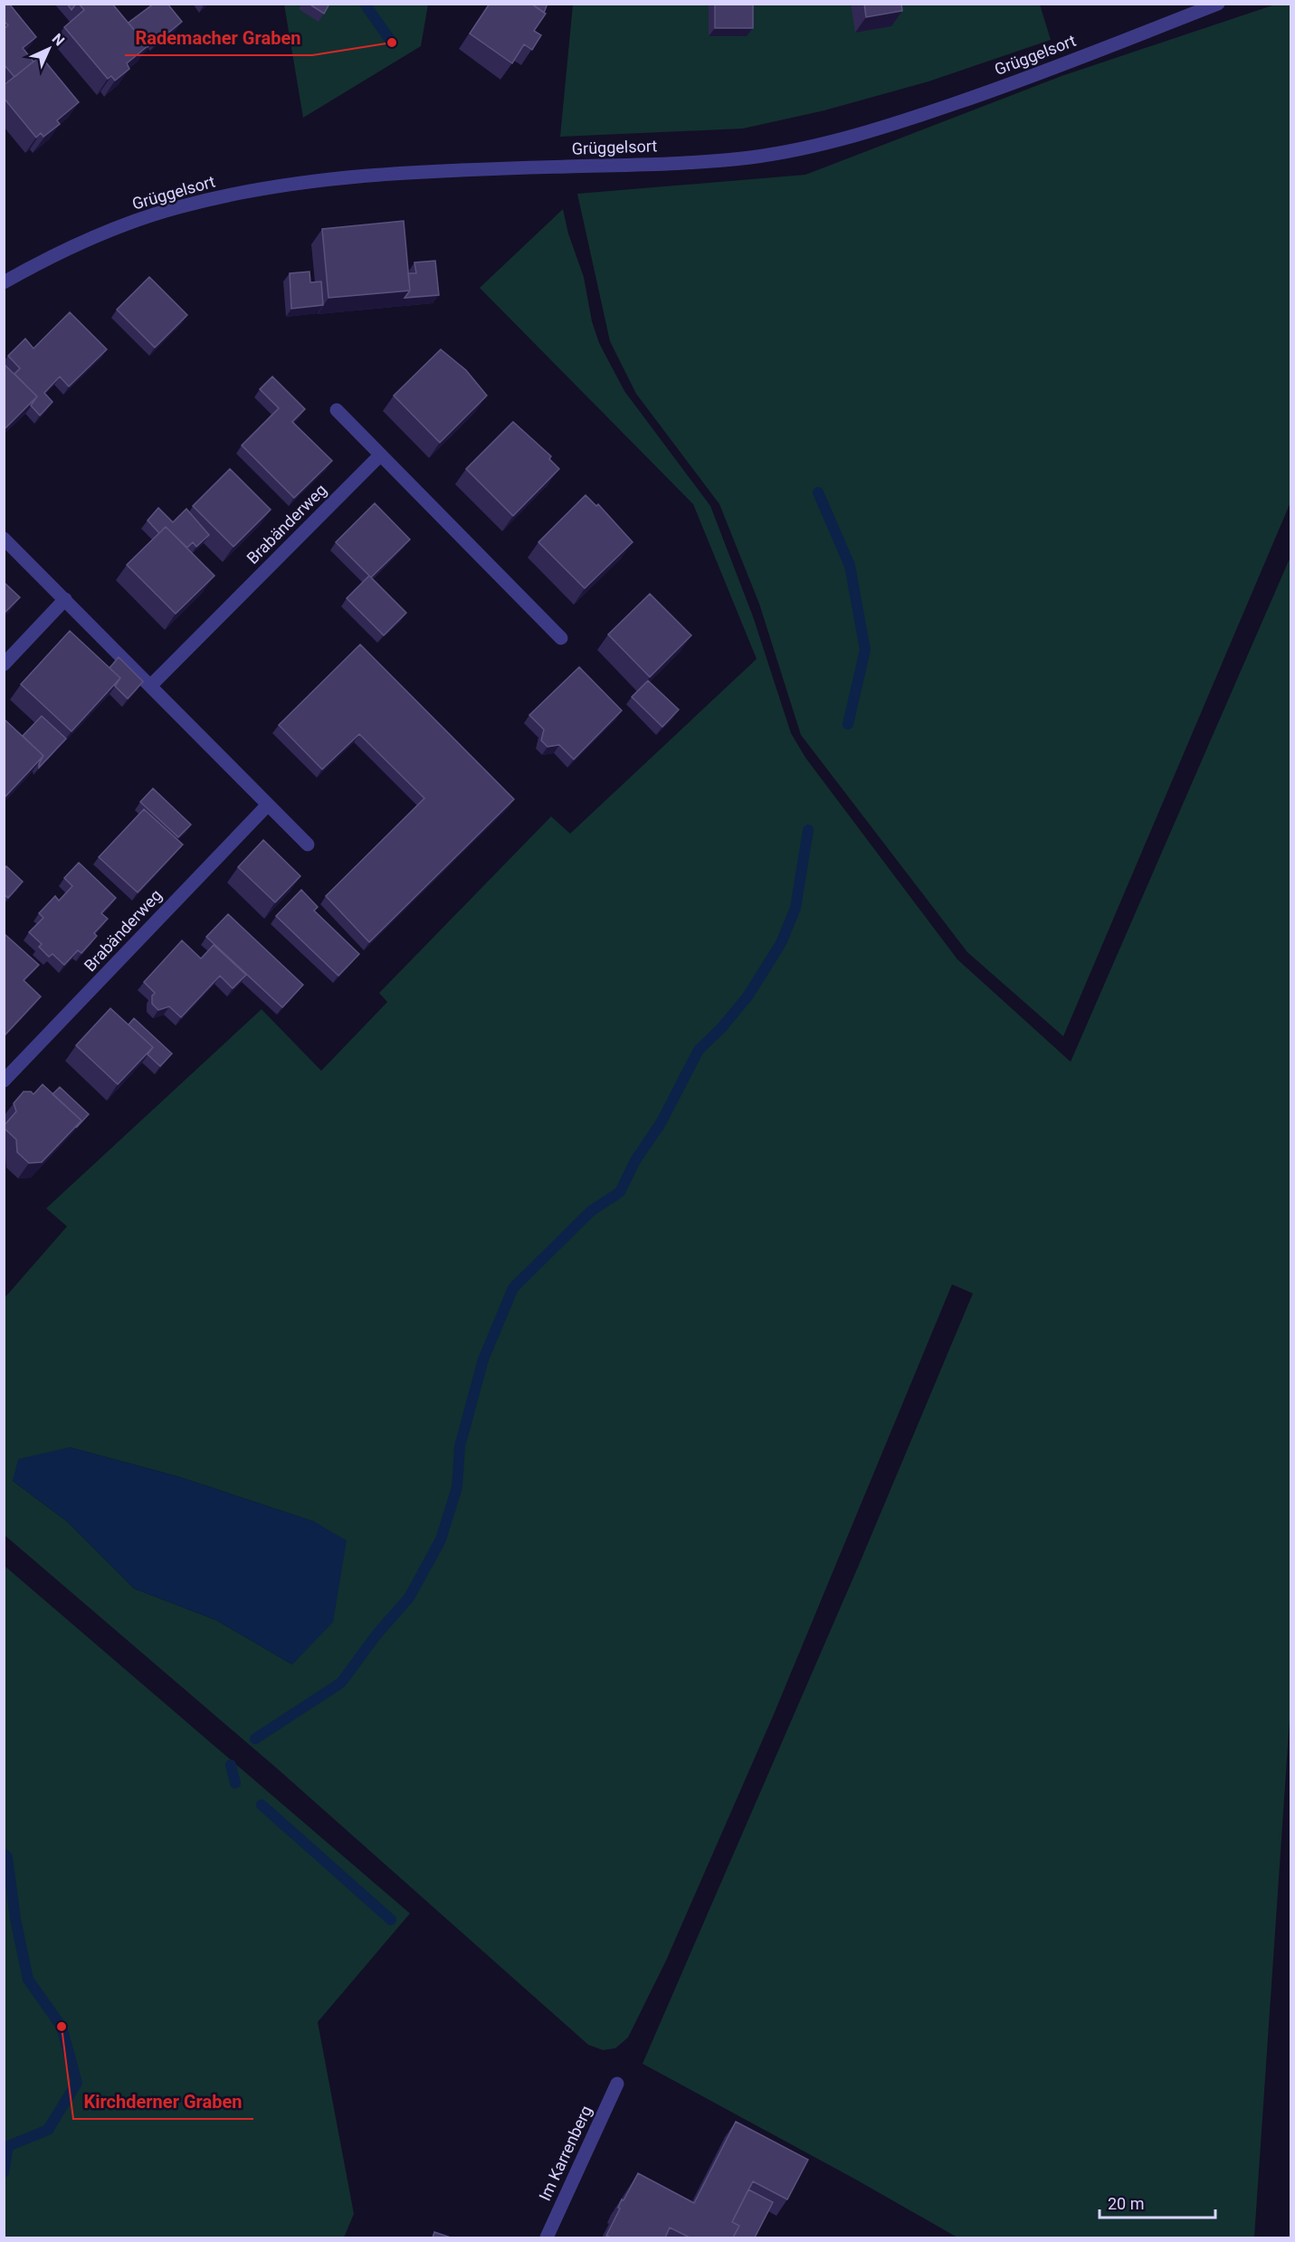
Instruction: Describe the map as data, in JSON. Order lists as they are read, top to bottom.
{
  "streets": {
    "street": ["Grüggelsort", "Brabänderweg", "Im Karrenberg"]
  },
  "places": ["Rademacher Graben", "Kirchderner Graben"],
  "scale_bar": "20 m",
  "north": "top right"
}
